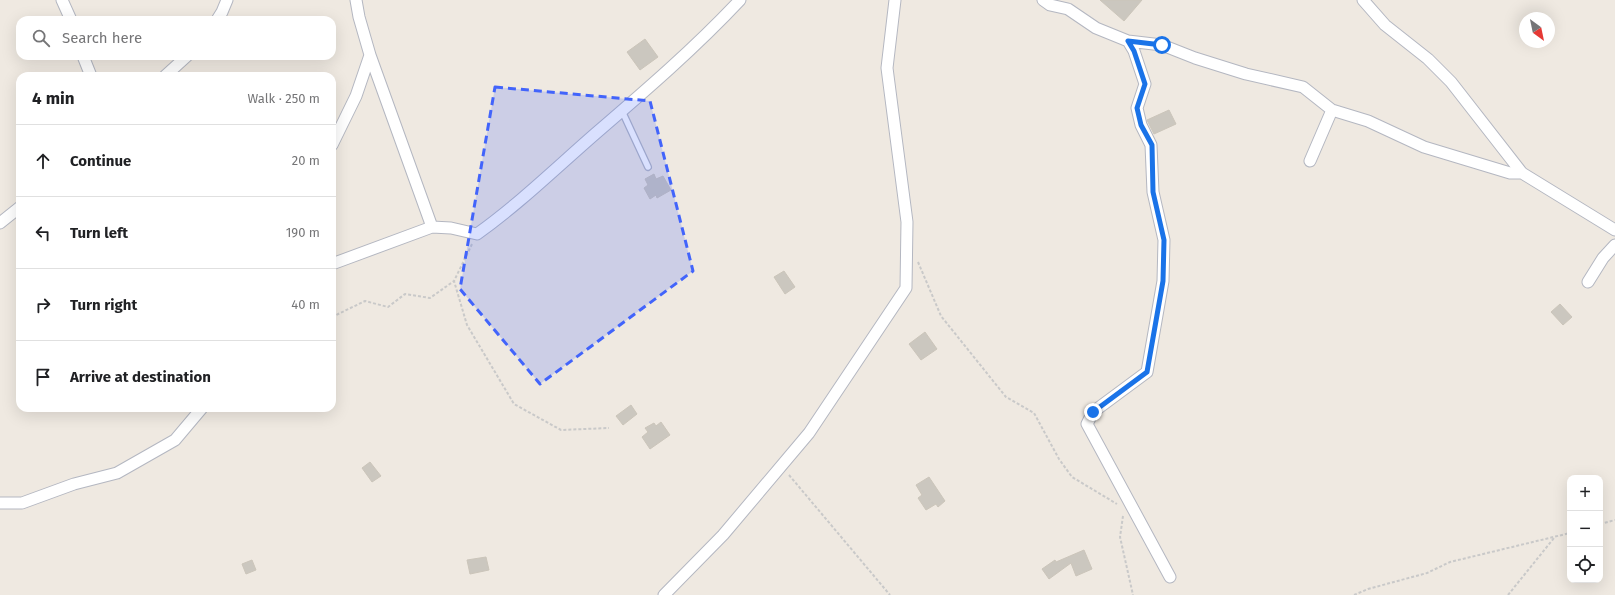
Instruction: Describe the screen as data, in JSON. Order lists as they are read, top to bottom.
{
  "north": "bottom right",
  "page": {
    "search": "Search here",
    "heading": ["4 min", "Walk · 250 m"],
    "list": [
      ["Continue", "20 m"],
      ["Turn left", "190 m"],
      ["Turn right", "40 m"],
      "Arrive at destination"
    ],
    "map_buttons": ["+", "−"]
  }
}
